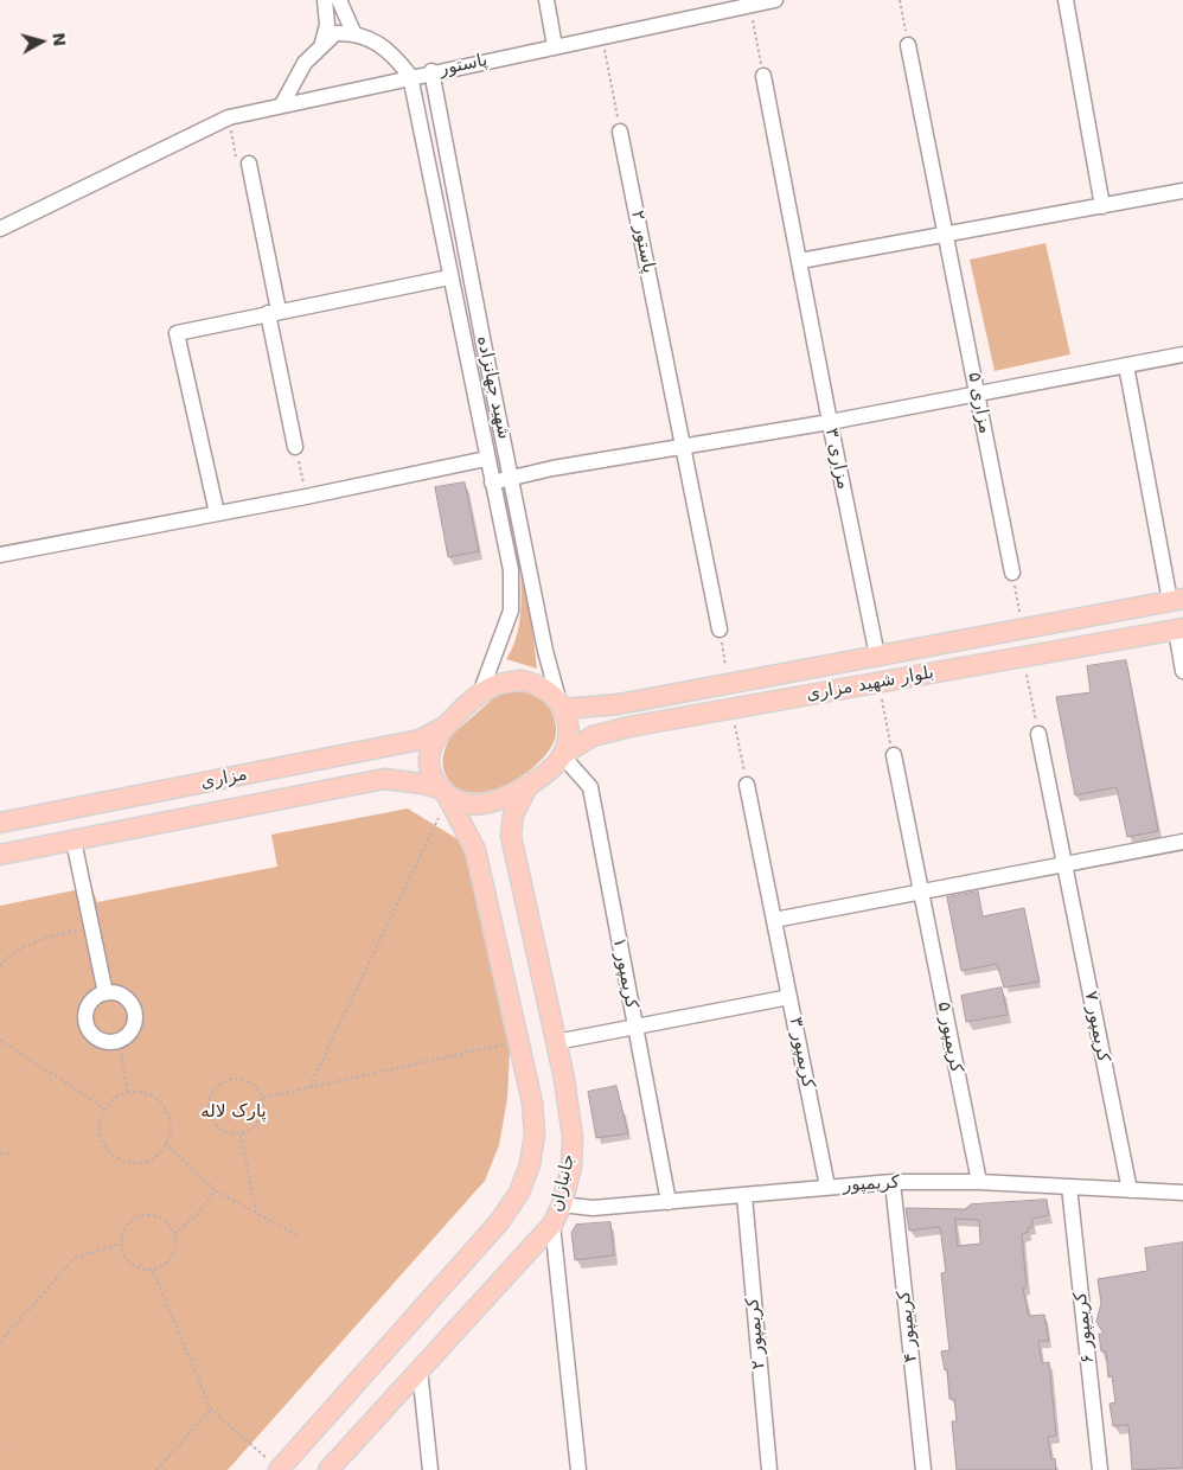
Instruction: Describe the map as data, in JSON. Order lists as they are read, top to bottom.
{
  "streets": {
    "main road": ["بلوار شهید مزاری", "مزاری", "جانبازان"],
    "street": [
      "پاستور",
      "پاستور ۲",
      "شهید جهانزاده",
      "مزاری ۵",
      "مزاری ۳",
      "کریمپور ۱",
      "کریمپور ۷",
      "کریمپور ۵",
      "کریمپور ۳",
      "کریمپور",
      "کریمپور ۴",
      "کریمپور ۶",
      "کریمپور ۲"
    ]
  },
  "crossings": [
    ["پاستور", "شهید جهانزاده"],
    ["شهید جهانزاده", "بلوار شهید مزاری"],
    ["شهید جهانزاده", "مزاری"],
    ["شهید جهانزاده", "کریمپور ۱"],
    ["شهید جهانزاده", "جانبازان"],
    ["مزاری ۳", "بلوار شهید مزاری"],
    ["بلوار شهید مزاری", "مزاری"],
    ["بلوار شهید مزاری", "کریمپور ۱"],
    ["بلوار شهید مزاری", "جانبازان"],
    ["مزاری", "کریمپور ۱"],
    ["مزاری", "جانبازان"],
    ["کریمپور ۱", "جانبازان"],
    ["کریمپور ۱", "کریمپور"],
    ["کریمپور ۷", "کریمپور"],
    ["کریمپور ۵", "کریمپور"],
    ["کریمپور ۳", "کریمپور"],
    ["جانبازان", "کریمپور"],
    ["کریمپور", "کریمپور ۴"],
    ["کریمپور", "کریمپور ۶"],
    ["کریمپور", "کریمپور ۲"]
  ],
  "parks": ["پارک لاله"],
  "north": "right"
}
